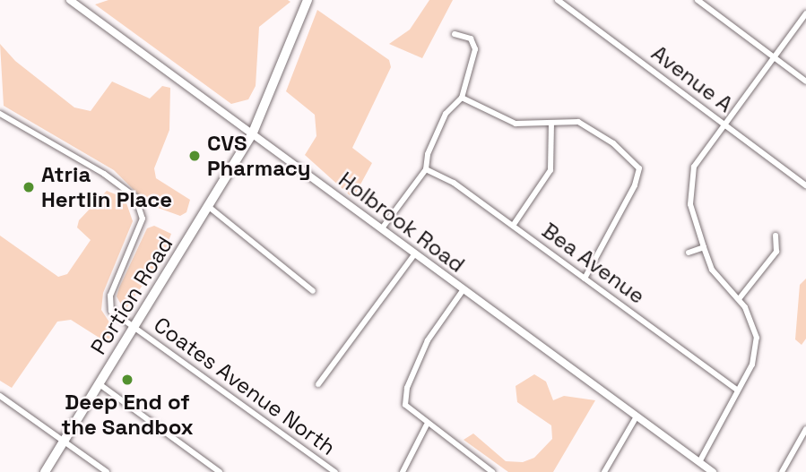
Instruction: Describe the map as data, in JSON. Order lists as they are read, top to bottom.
{
  "streets": {
    "main road": ["Portion Road"],
    "street": [
      "Avenue A",
      "Holbrook Road",
      "Bea Avenue",
      "Coates Avenue North"
    ]
  },
  "crossings": [
    ["Holbrook Road", "Portion Road"],
    ["Portion Road", "Coates Avenue North"]
  ],
  "places": ["CVS Pharmacy", "Atria Hertlin Place", "Deep End of the Sandbox"]
}
